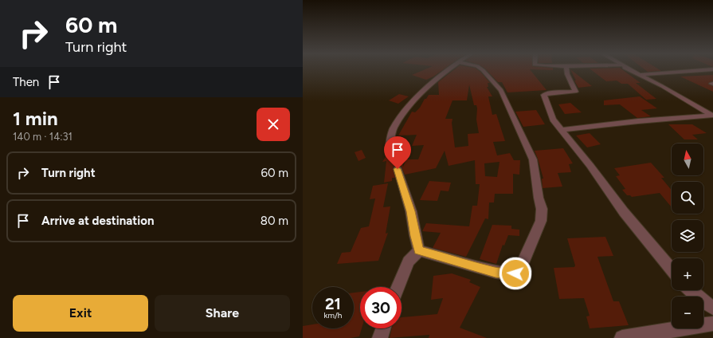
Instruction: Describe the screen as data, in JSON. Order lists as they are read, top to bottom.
{
  "north": "top",
  "page": {
    "turn": ["60 m", "Turn right"],
    "then": "Then",
    "heading": ["1 min", "140 m · 14:31"],
    "map_buttons": ["+", "−"],
    "list": [
      {
        "name": "Turn right",
        "value": "60 m"
      },
      {
        "name": "Arrive at destination",
        "value": "80 m"
      }
    ],
    "speed": "21 km/h",
    "limit": "30",
    "buttons": ["Exit", "Share"]
  }
}
